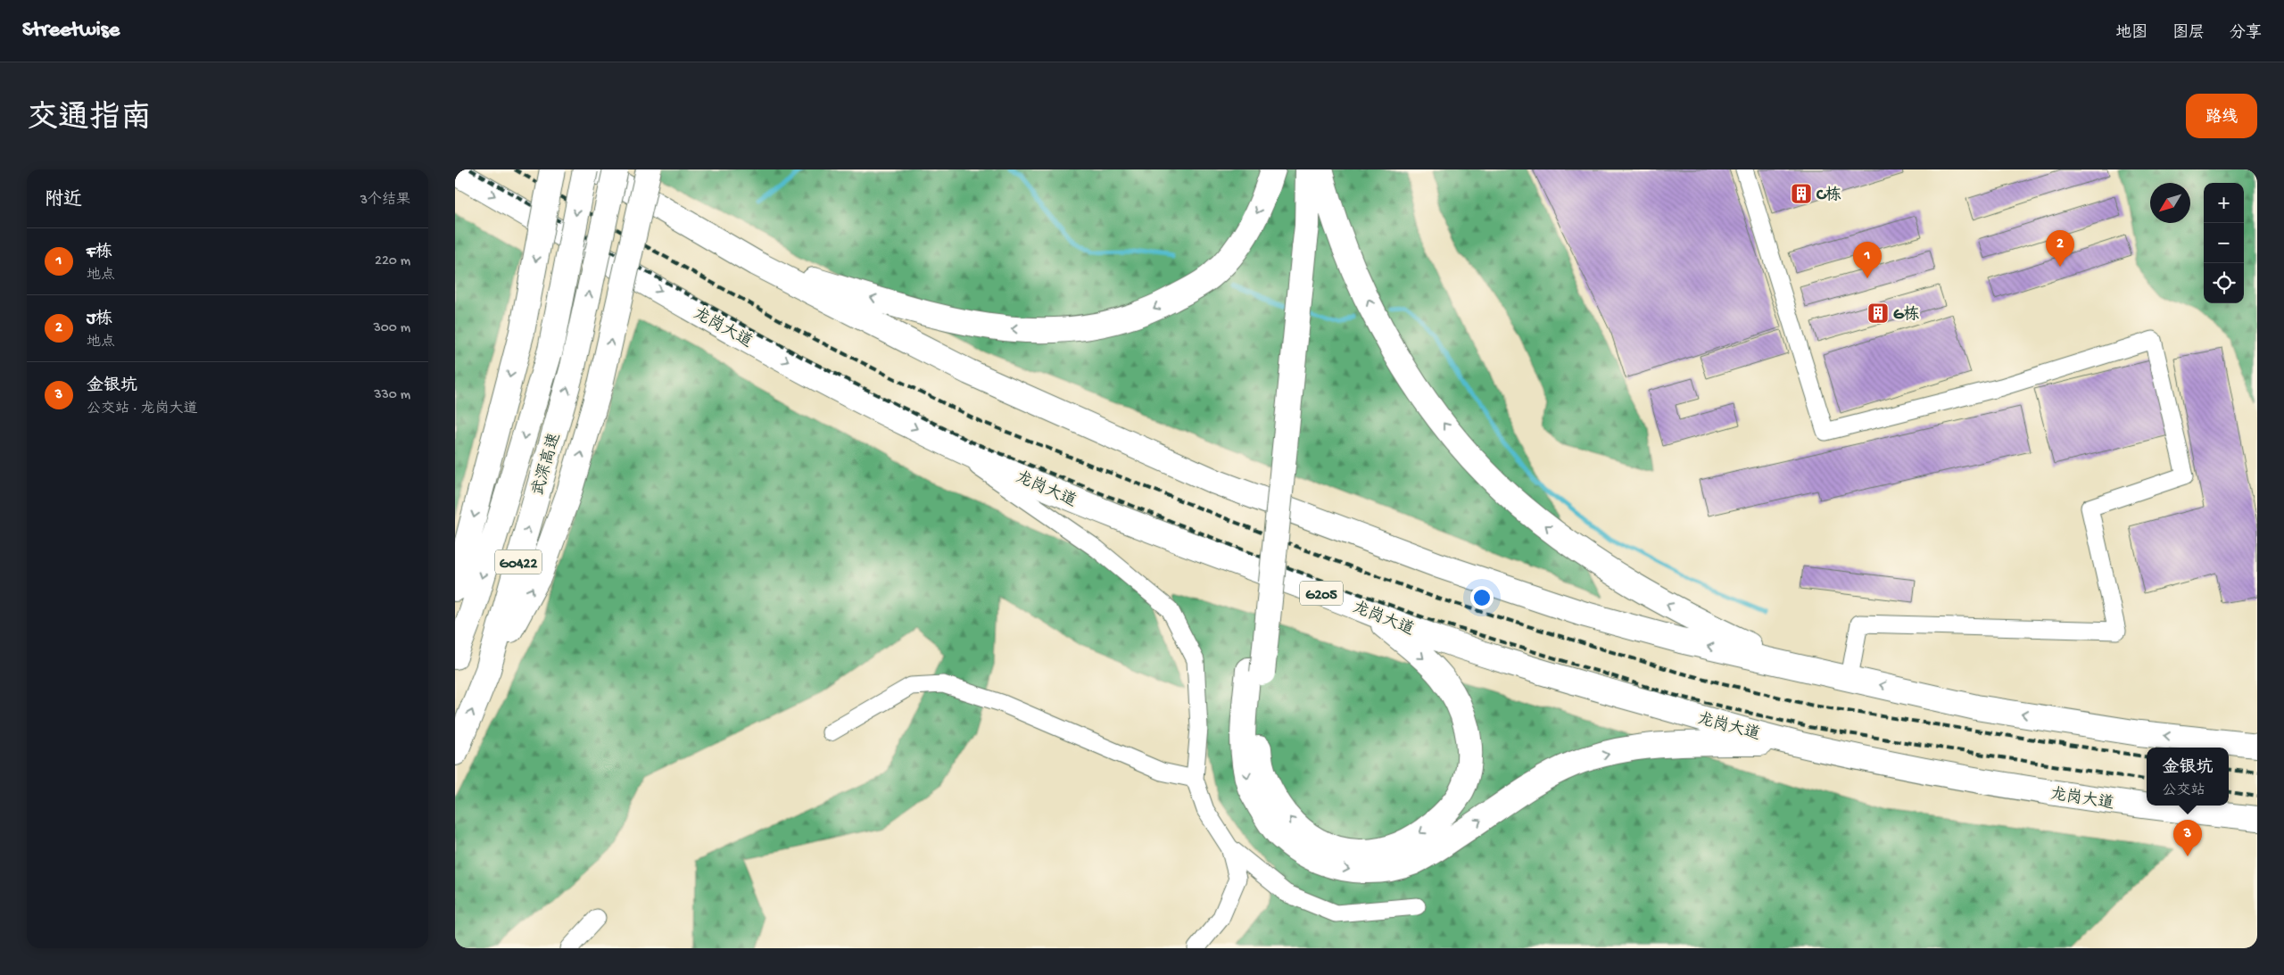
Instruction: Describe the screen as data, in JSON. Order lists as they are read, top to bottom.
{
  "streets": {
    "highway": [
      "龙岗大道",
      "武深高速",
      "G0422",
      "G205"
    ]
  },
  "places": {
    "building": ["C栋", "G栋"]
  },
  "north": "bottom left",
  "page": {
    "header": "Streetwise",
    "nav": ["地图", "图层", "分享"],
    "title": "交通指南",
    "buttons": "路线",
    "heading": ["附近", "3个结果"],
    "map_buttons": ["+", "−"],
    "list": [
      {
        "mark": "1",
        "name": "F栋",
        "note": "地点",
        "value": "220 m"
      },
      {
        "mark": "2",
        "name": "J栋",
        "note": "地点",
        "value": "300 m"
      },
      {
        "mark": "3",
        "name": "金银坑",
        "note": "公交站 · 龙岗大道",
        "value": "330 m"
      }
    ],
    "pins": ["2", "1", "3"],
    "popup": ["金银坑", "公交站"]
  }
}
